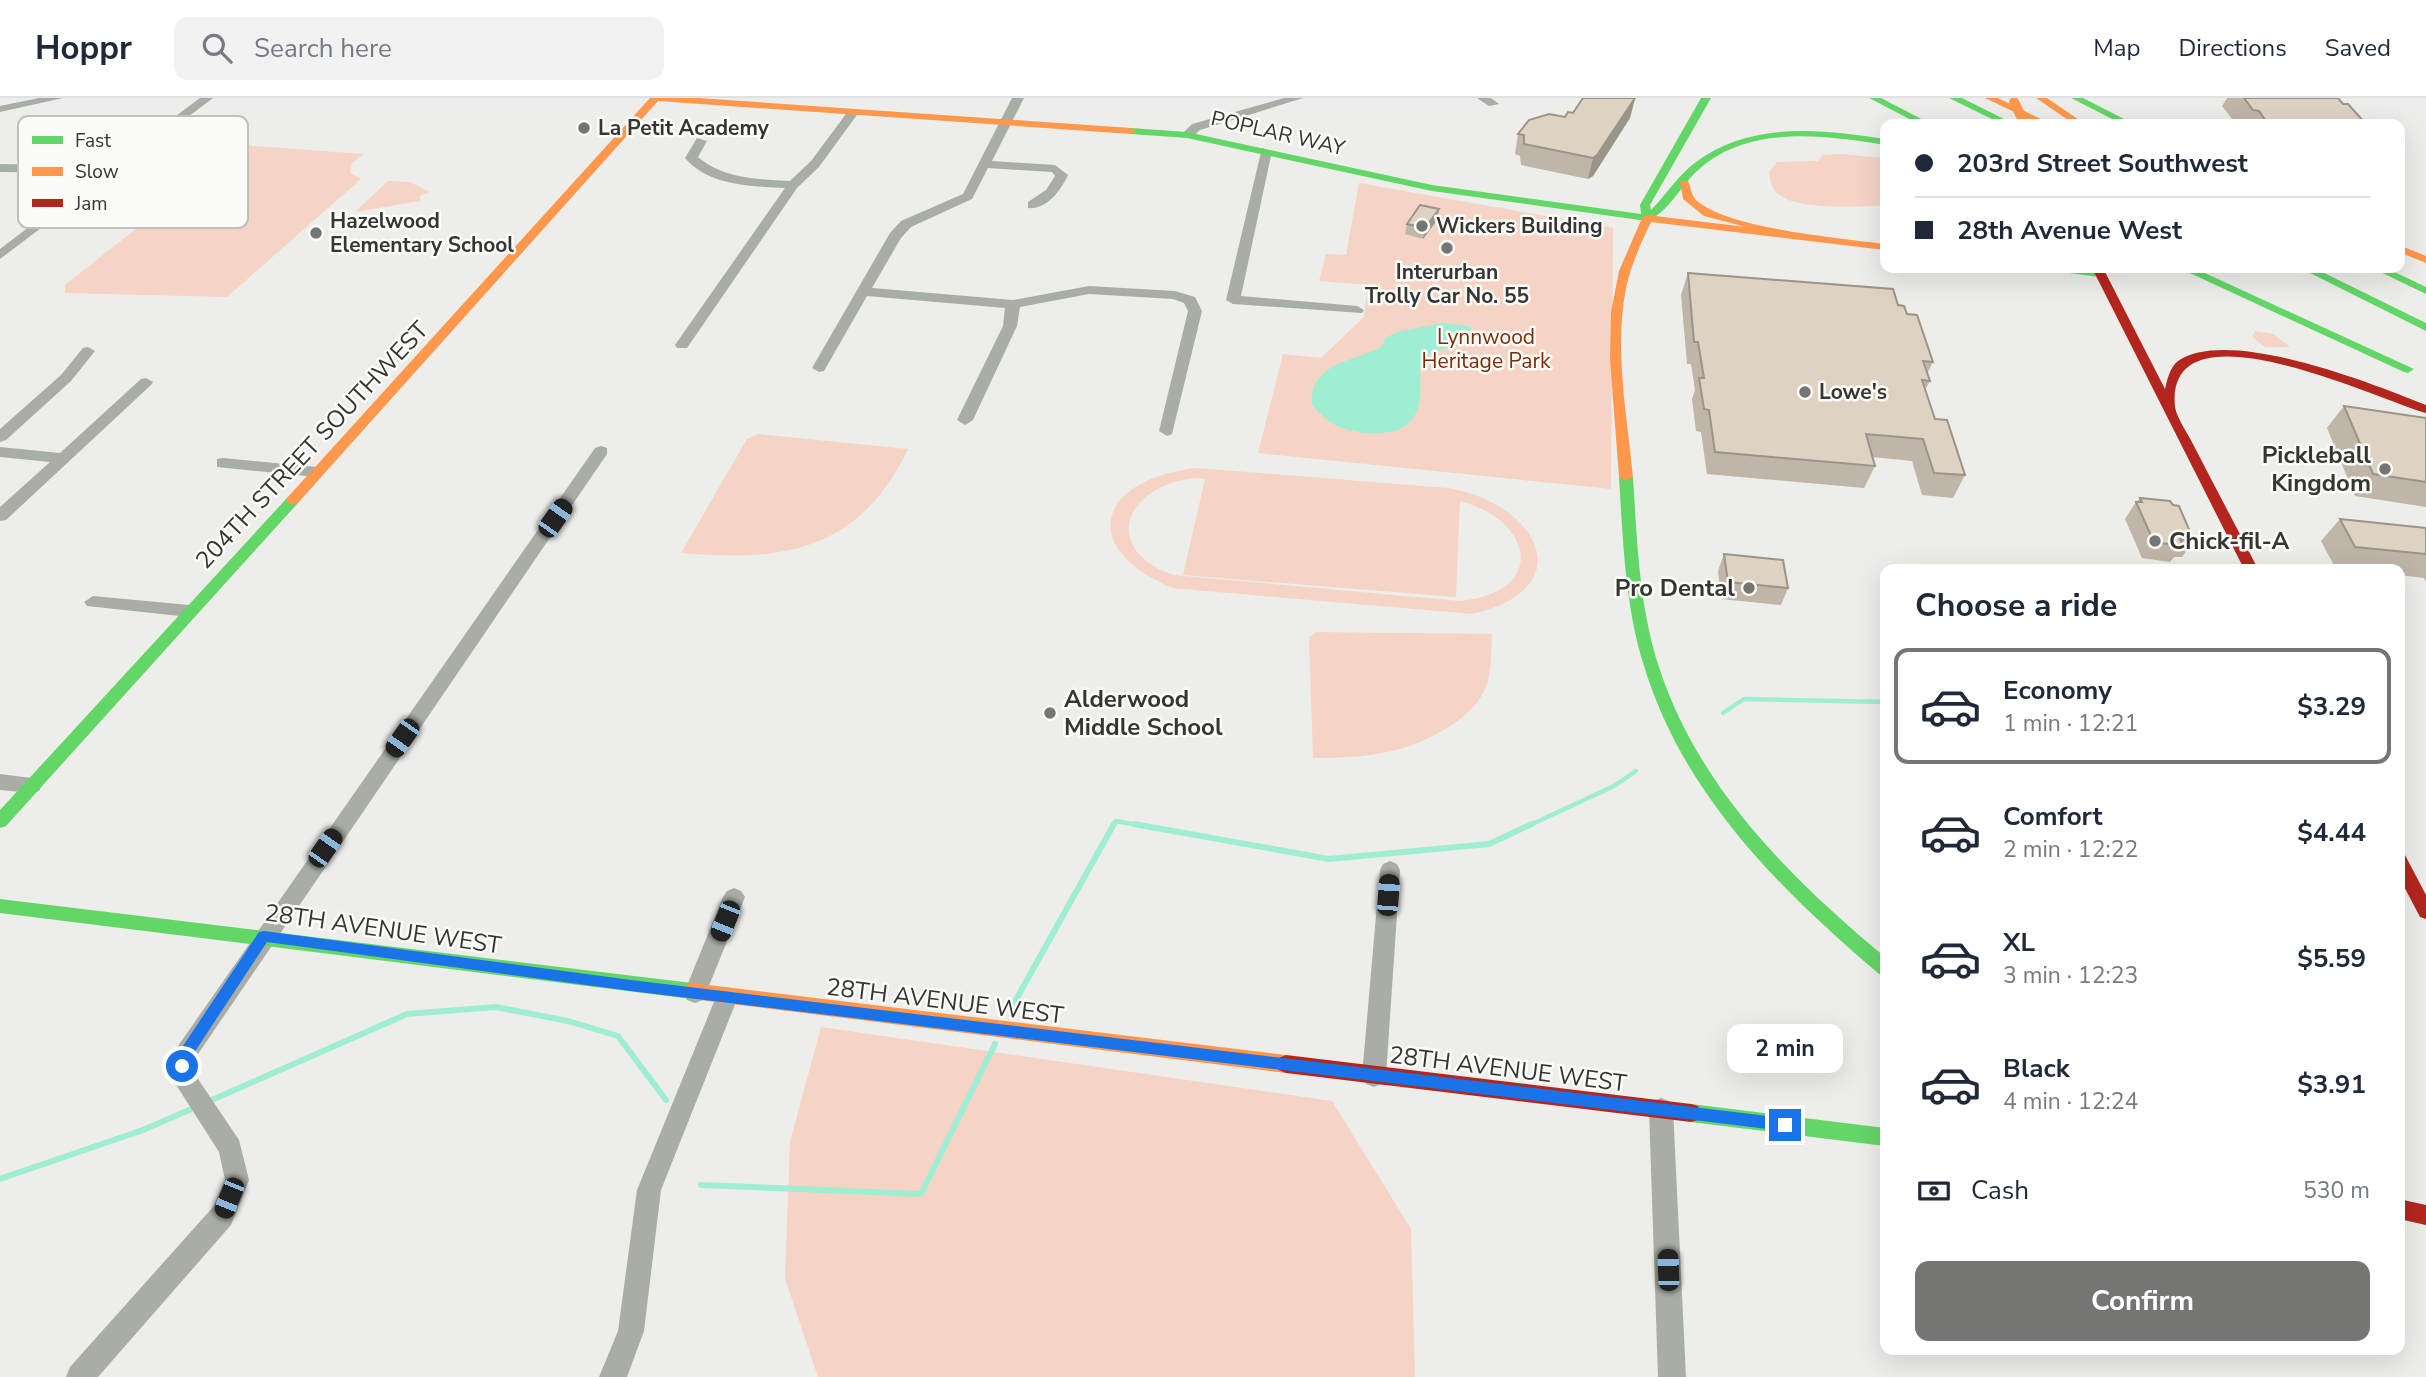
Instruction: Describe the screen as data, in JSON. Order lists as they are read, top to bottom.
{
  "streets": {
    "main road": ["POPLAR WAY", "204TH STREET SOUTHWEST", "28TH AVENUE WEST"]
  },
  "crossings": [
    ["POPLAR WAY", "204TH STREET SOUTHWEST"]
  ],
  "parks": ["Lynnwood Heritage Park"],
  "places": [
    "La Petit Academy",
    "Wickers Building",
    "Hazelwood Elementary School",
    "Interurban Trolly Car No. 55",
    "Lowe's",
    "Pickleball Kingdom",
    "Chick-fil-A",
    "Pro Dental",
    "Alderwood Middle School"
  ],
  "legend": ["Fast", "Slow", "Jam"],
  "page": {
    "header": "Hoppr",
    "search": "Search here",
    "nav": ["Map", "Directions", "Saved"],
    "banner": ["203rd Street Southwest", "28th Avenue West"],
    "heading": "Choose a ride",
    "list": [
      {
        "name": "Economy",
        "note": "1 min · 12:21",
        "value": "$3.29"
      },
      {
        "name": "Comfort",
        "note": "2 min · 12:22",
        "value": "$4.44"
      },
      {
        "name": "XL",
        "note": "3 min · 12:23",
        "value": "$5.59"
      },
      {
        "name": "Black",
        "note": "4 min · 12:24",
        "value": "$3.91"
      }
    ],
    "bubble": "2 min",
    "pay": ["Cash", "530 m"],
    "buttons": "Confirm"
  }
}
